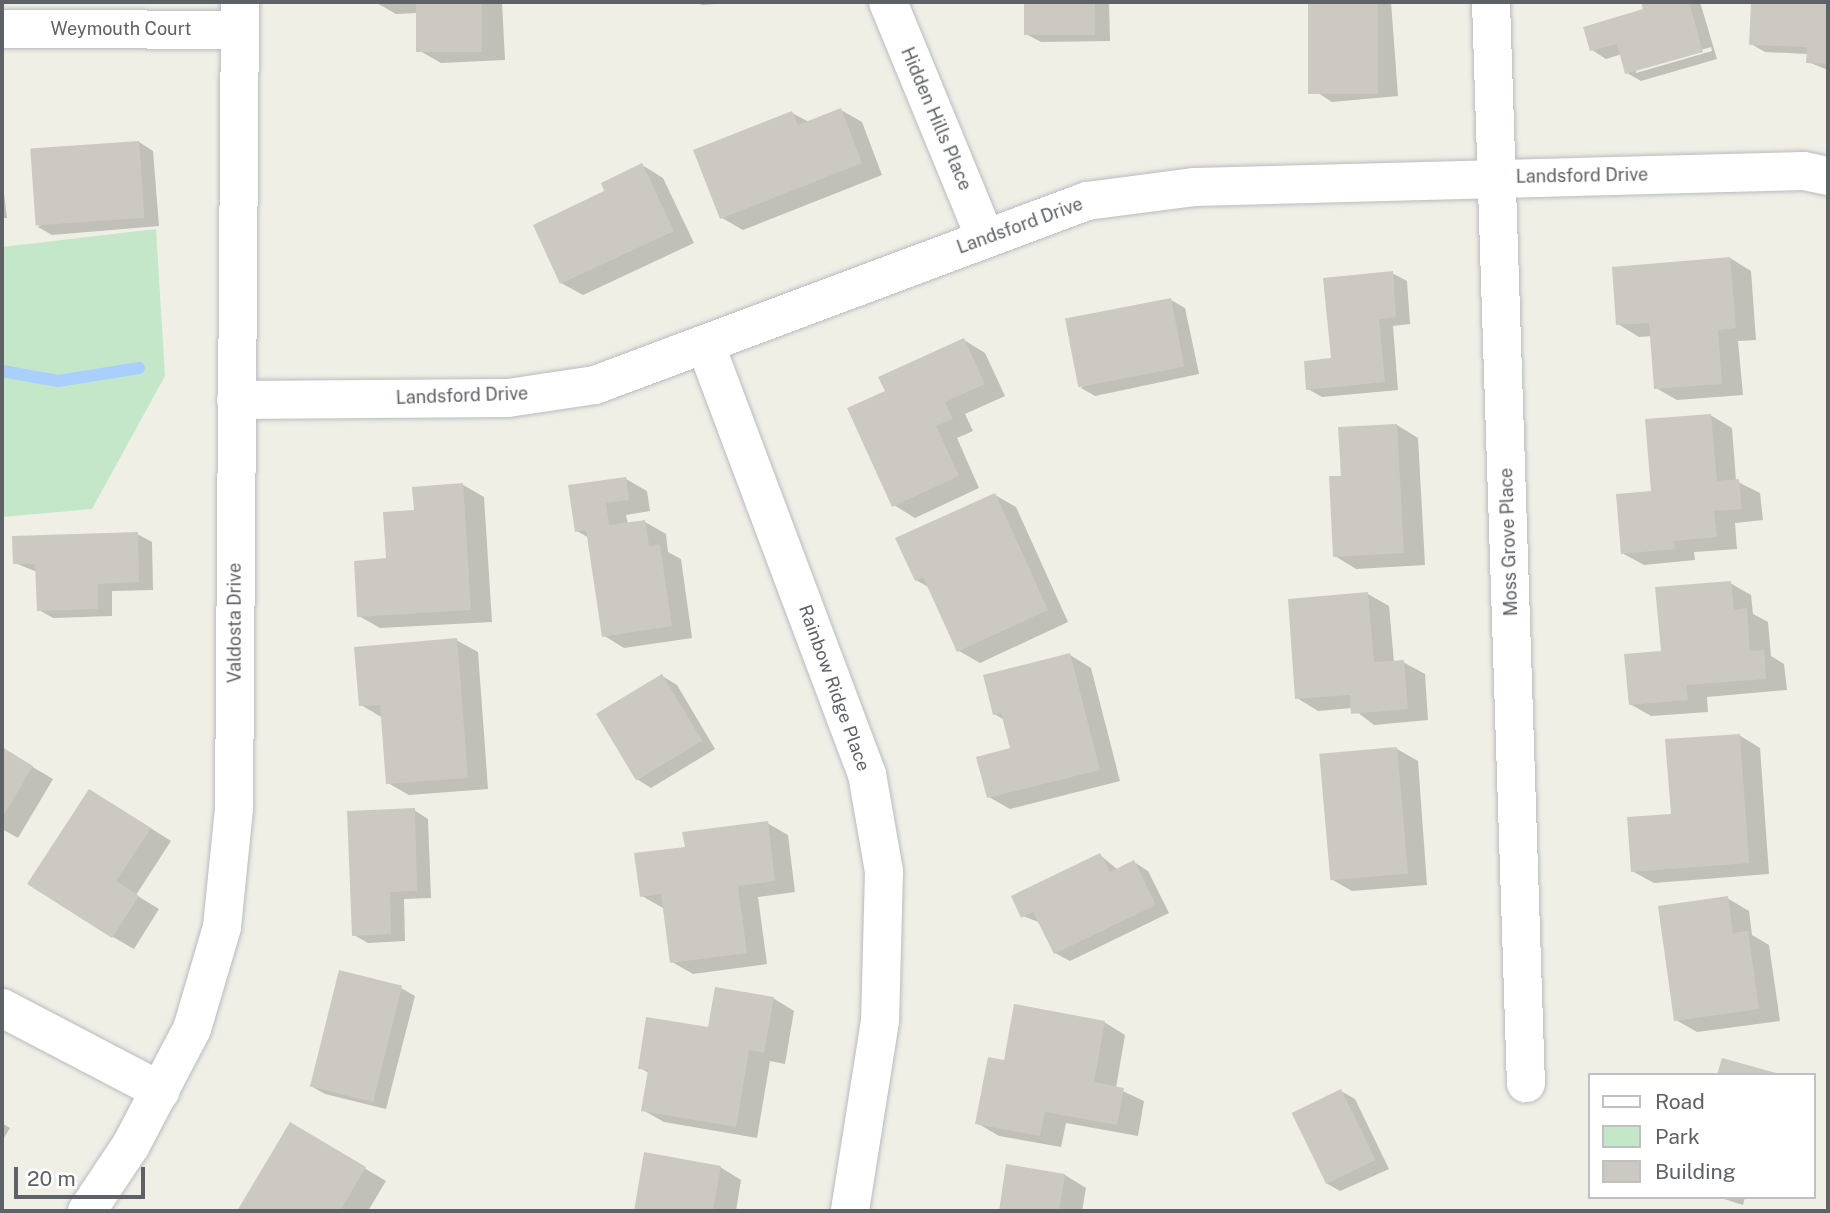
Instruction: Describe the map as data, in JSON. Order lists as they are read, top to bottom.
{
  "streets": {
    "street": [
      "Weymouth Court",
      "Hidden Hills Place",
      "Landsford Drive",
      "Moss Grove Place",
      "Valdosta Drive",
      "Rainbow Ridge Place"
    ]
  },
  "crossings": [
    ["Weymouth Court", "Valdosta Drive"],
    ["Hidden Hills Place", "Landsford Drive"],
    ["Landsford Drive", "Moss Grove Place"],
    ["Landsford Drive", "Valdosta Drive"],
    ["Landsford Drive", "Rainbow Ridge Place"]
  ],
  "legend": ["Road", "Park", "Building"],
  "scale_bar": "20 m"
}
